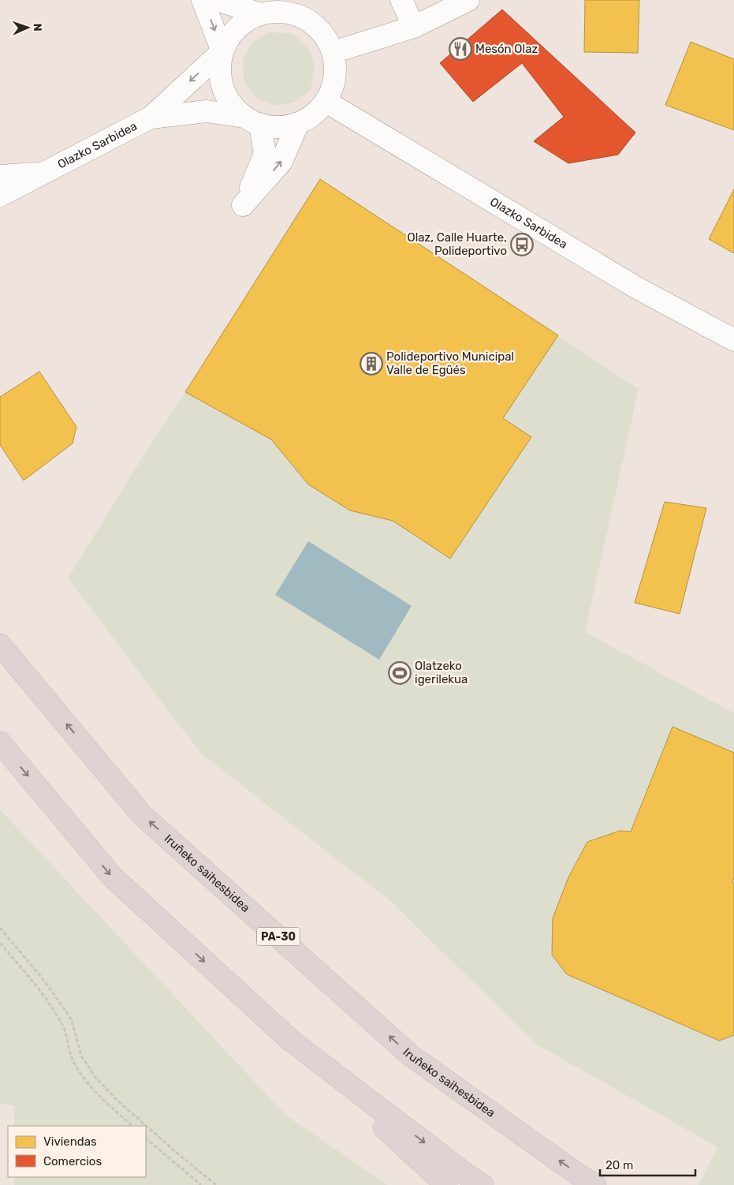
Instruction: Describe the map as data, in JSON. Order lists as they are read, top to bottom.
{
  "streets": {
    "highway": ["Iruñeko saihesbidea", "PA-30"],
    "street": ["Olazko Sarbidea"]
  },
  "places": {
    "restaurant": ["Mesón Olaz"],
    "bus stop": ["Olaz, Calle Huarte, Polideportivo"],
    "building": ["Polideportivo Municipal Valle de Egüés"],
    "sports": ["Olatzeko igerilekua"]
  },
  "legend": ["Viviendas", "Comercios"],
  "scale_bar": "20 m",
  "north": "right"
}
